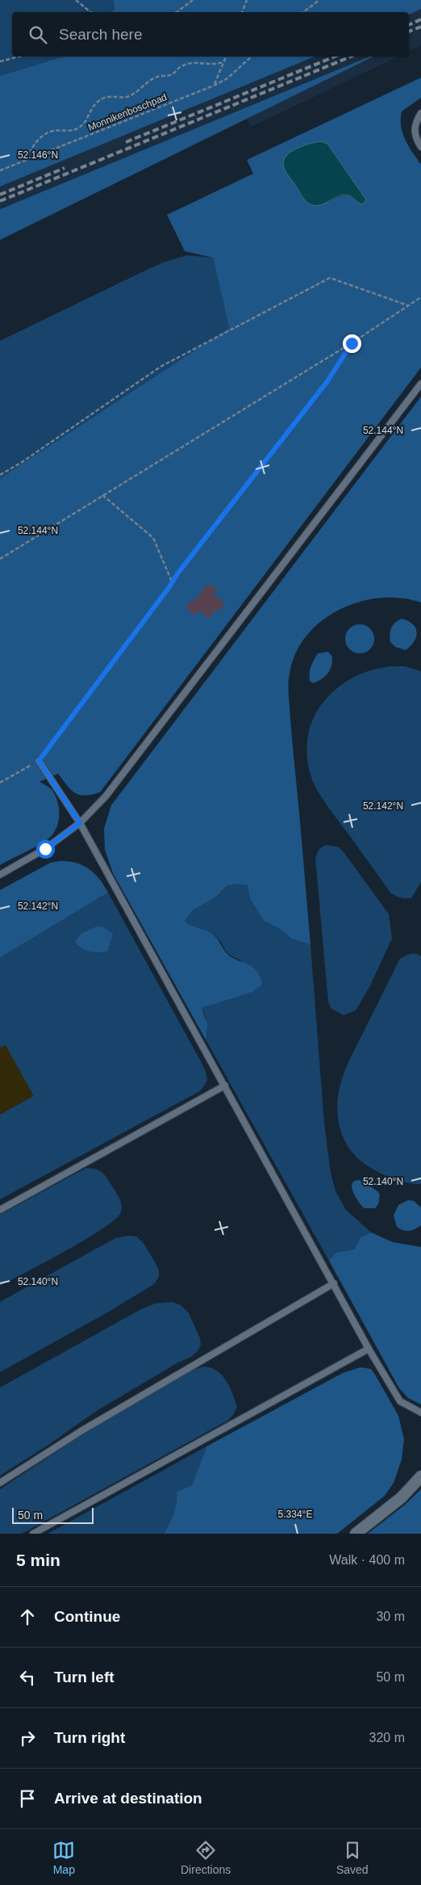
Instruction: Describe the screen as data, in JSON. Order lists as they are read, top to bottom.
{
  "streets": {
    "path": ["Monnikenboschpad"]
  },
  "scale_bar": "50 m",
  "page": {
    "search": "Search here",
    "scale": "50 m",
    "heading": ["5 min", "Walk · 400 m"],
    "list": [
      ["Continue", "30 m"],
      ["Turn left", "50 m"],
      ["Turn right", "320 m"],
      "Arrive at destination"
    ],
    "nav": ["Map", "Directions", "Saved"]
  },
  "coordinates": [
    "52.146°N",
    "52.144°N",
    "52.142°N",
    "52.140°N",
    "5.334°E"
  ]
}
